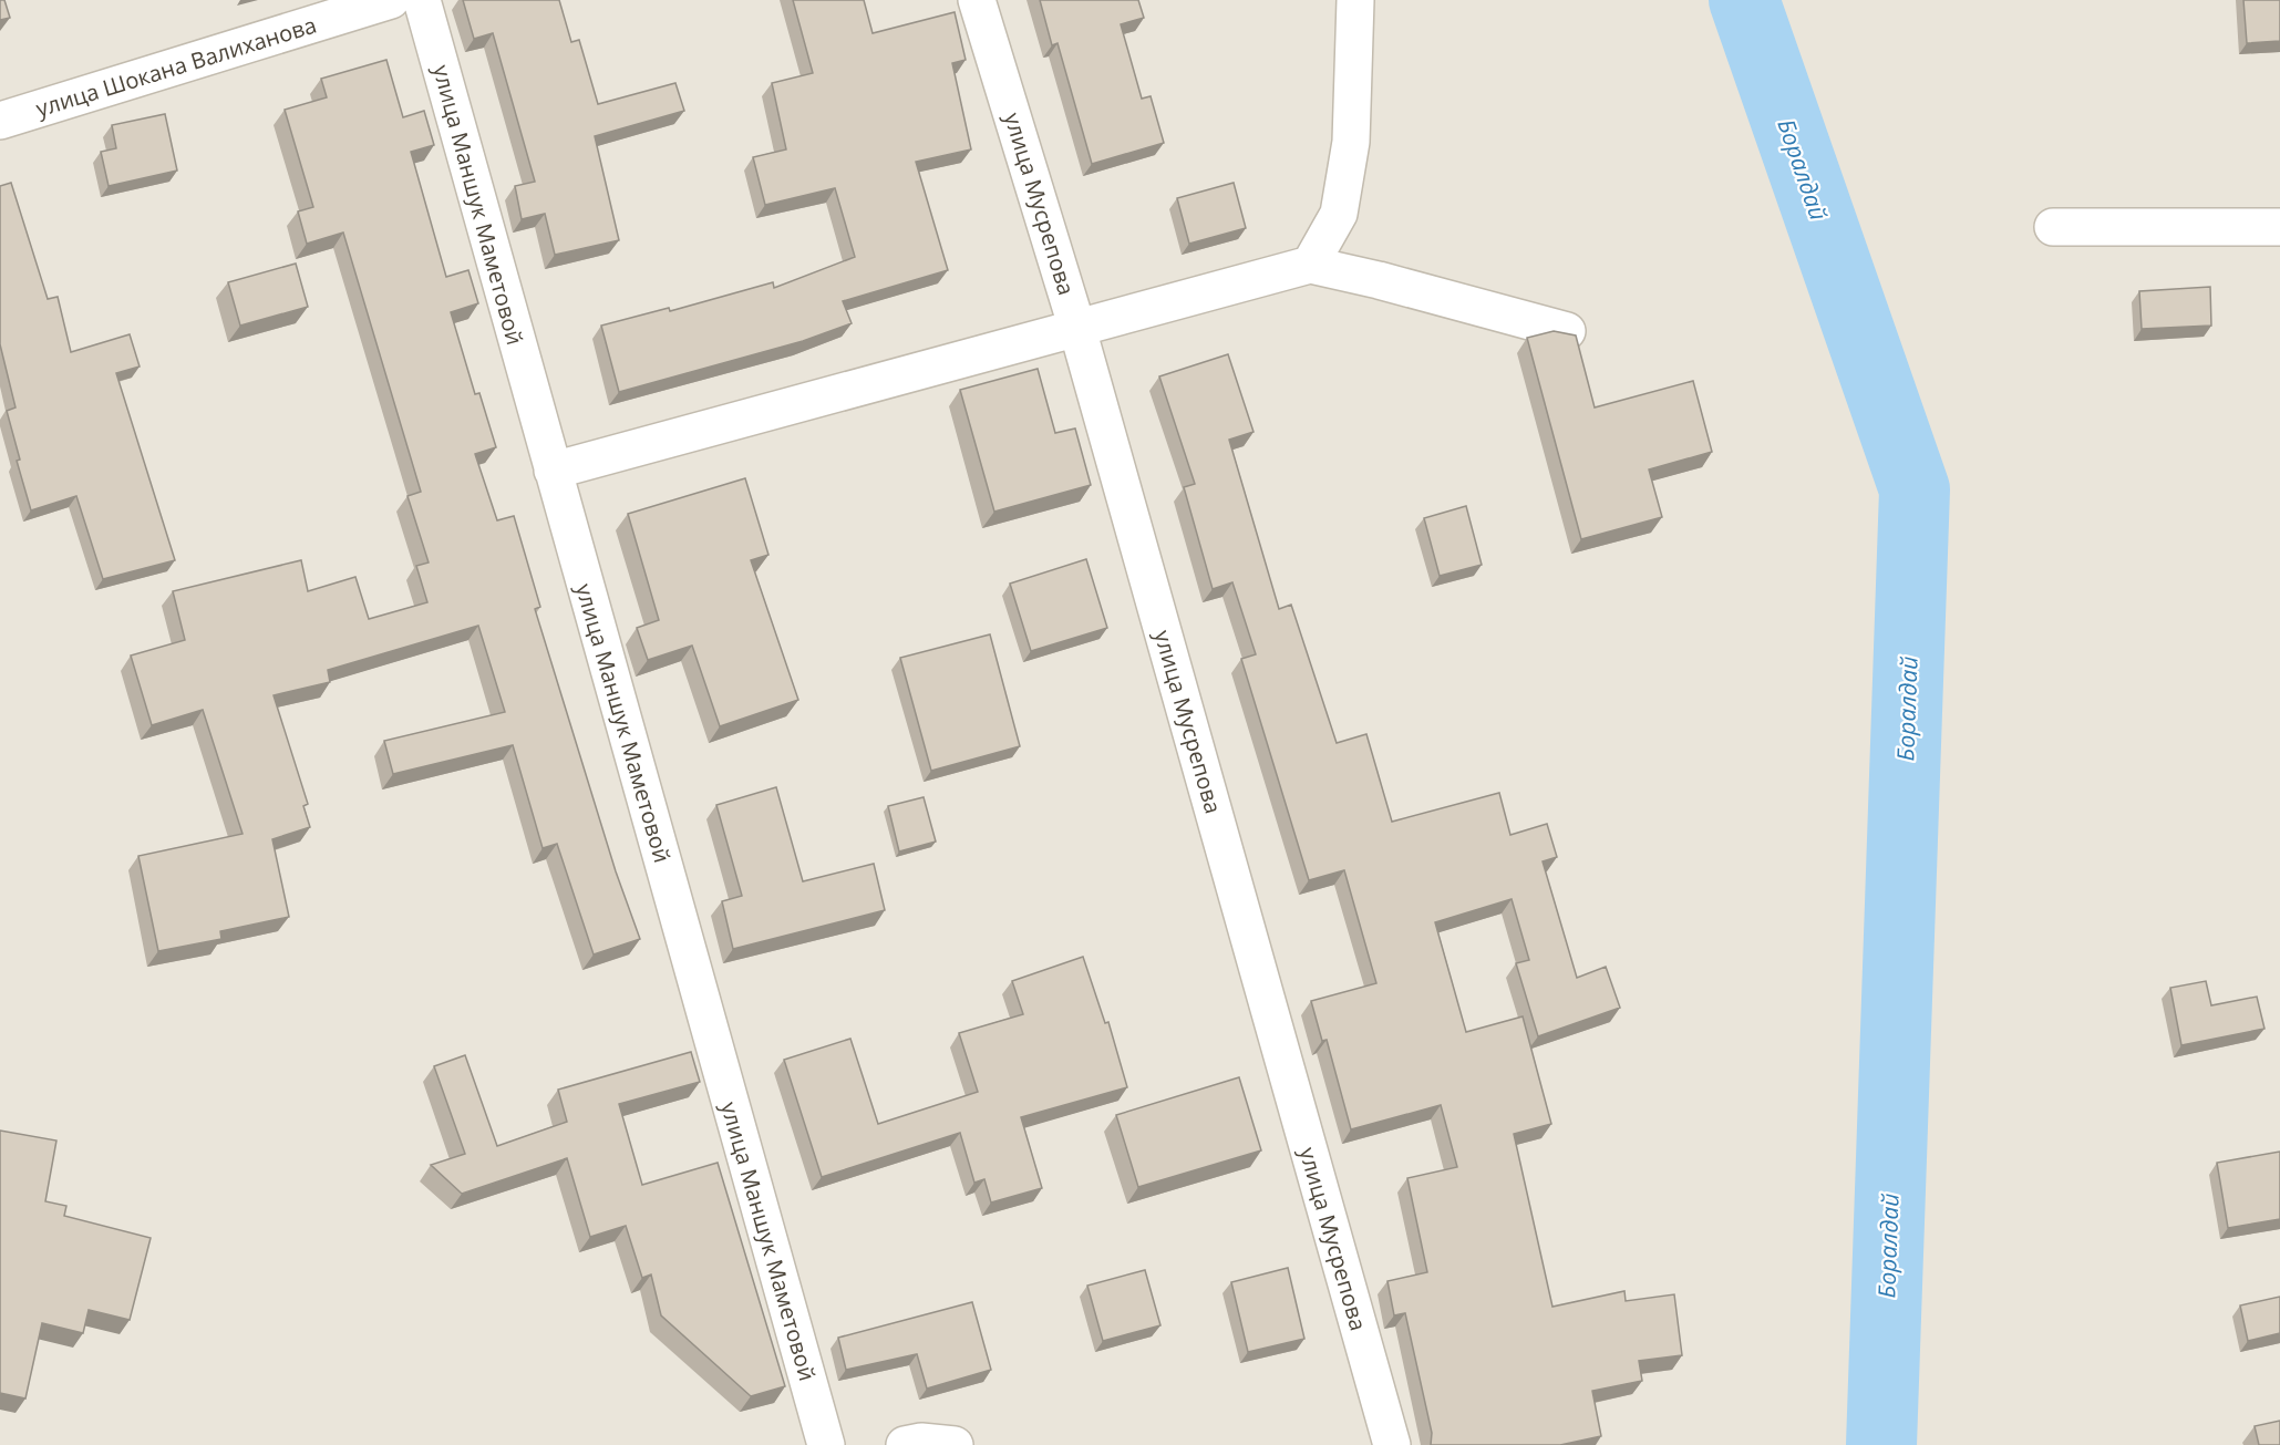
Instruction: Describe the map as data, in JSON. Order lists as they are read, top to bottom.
{
  "streets": {
    "street": ["улица Шокана Валиханова", "улица Мусрепова", "улица Маншук Маметовой"]
  },
  "water": ["Боралдай"]
}
